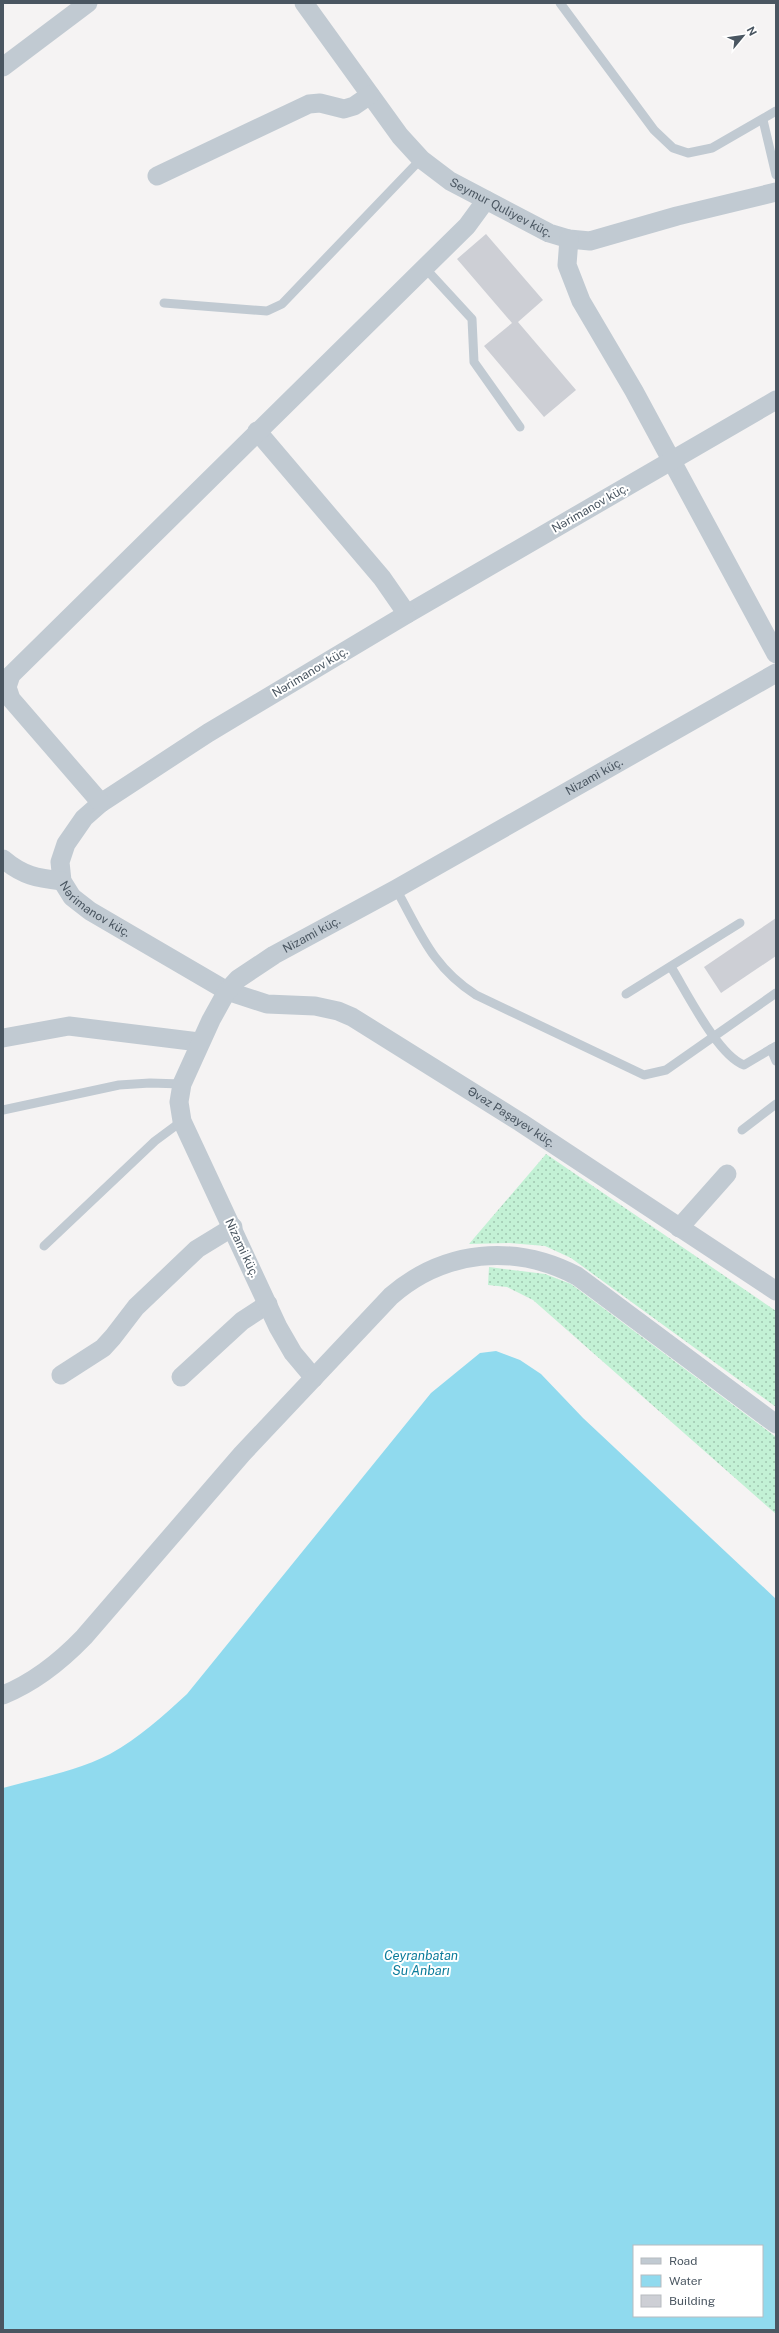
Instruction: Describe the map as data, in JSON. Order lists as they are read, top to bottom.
{
  "streets": {
    "street": [
      "Seymur Quliyev küç.",
      "Nərimanov küç.",
      "Nizami küç.",
      "Əvəz Paşayev küç."
    ]
  },
  "crossings": [
    ["Nərimanov küç.", "Nizami küç."],
    ["Nərimanov küç.", "Əvəz Paşayev küç."],
    ["Nizami küç.", "Əvəz Paşayev küç."]
  ],
  "water": ["Ceyranbatan Su Anbarı"],
  "legend": ["Road", "Water", "Building"],
  "north": "top right"
}
